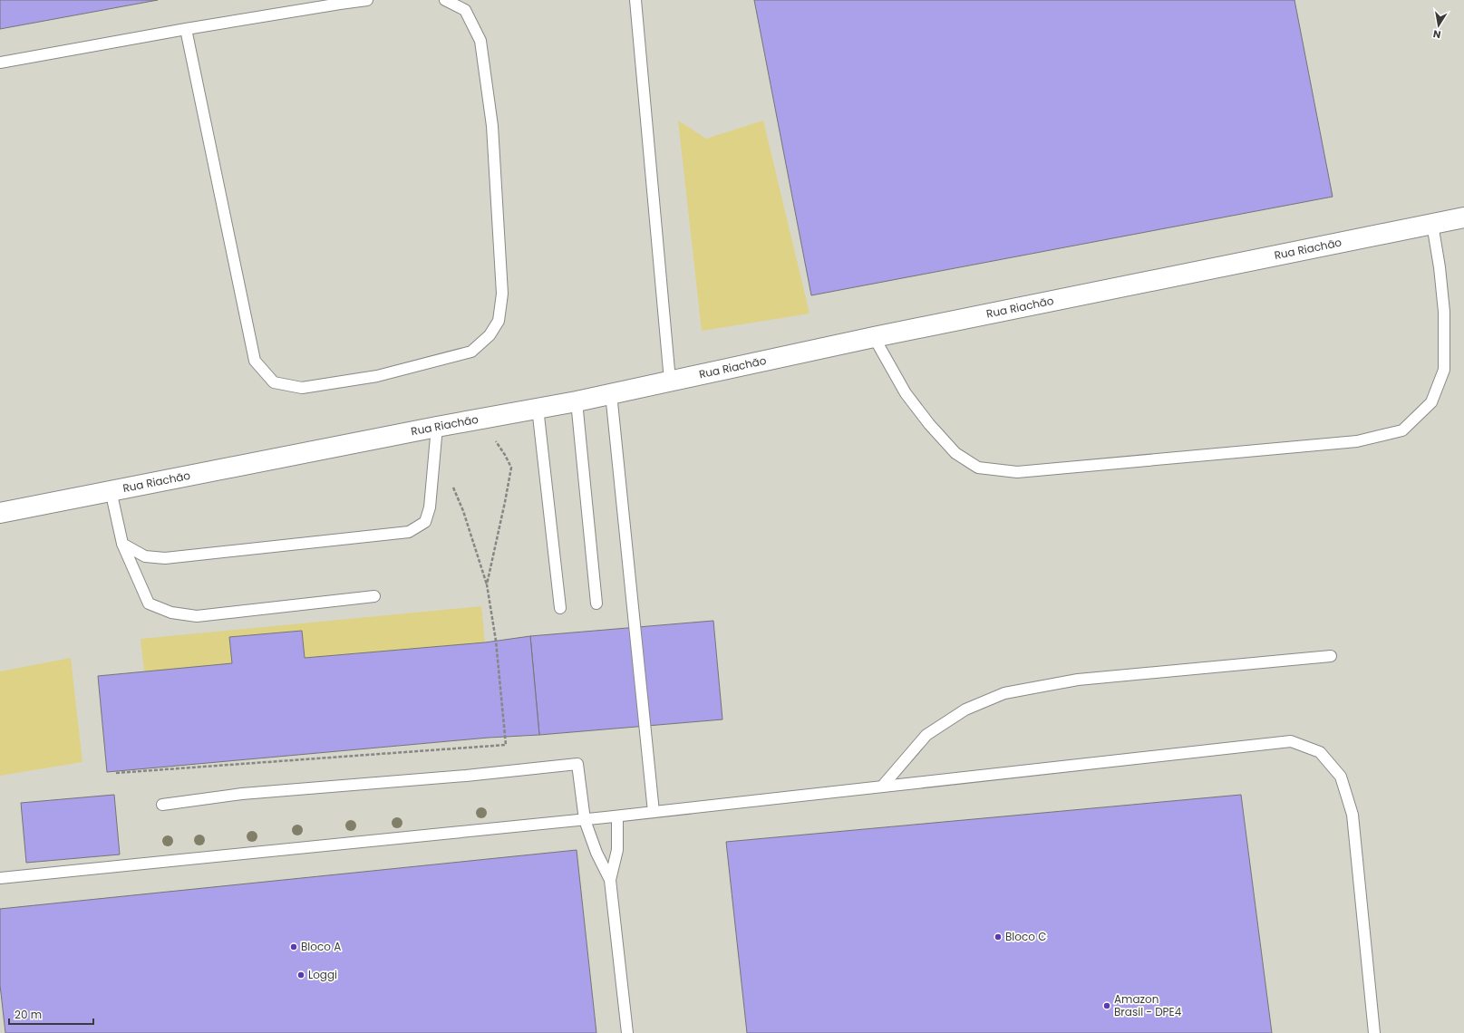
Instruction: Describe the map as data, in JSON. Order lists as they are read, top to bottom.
{
  "streets": {
    "street": ["Rua Riachão"]
  },
  "places": [
    "Bloco C",
    "Bloco A",
    "Loggi",
    "Amazon Brasil - DPE4"
  ],
  "scale_bar": "20 m",
  "north": "bottom"
}
